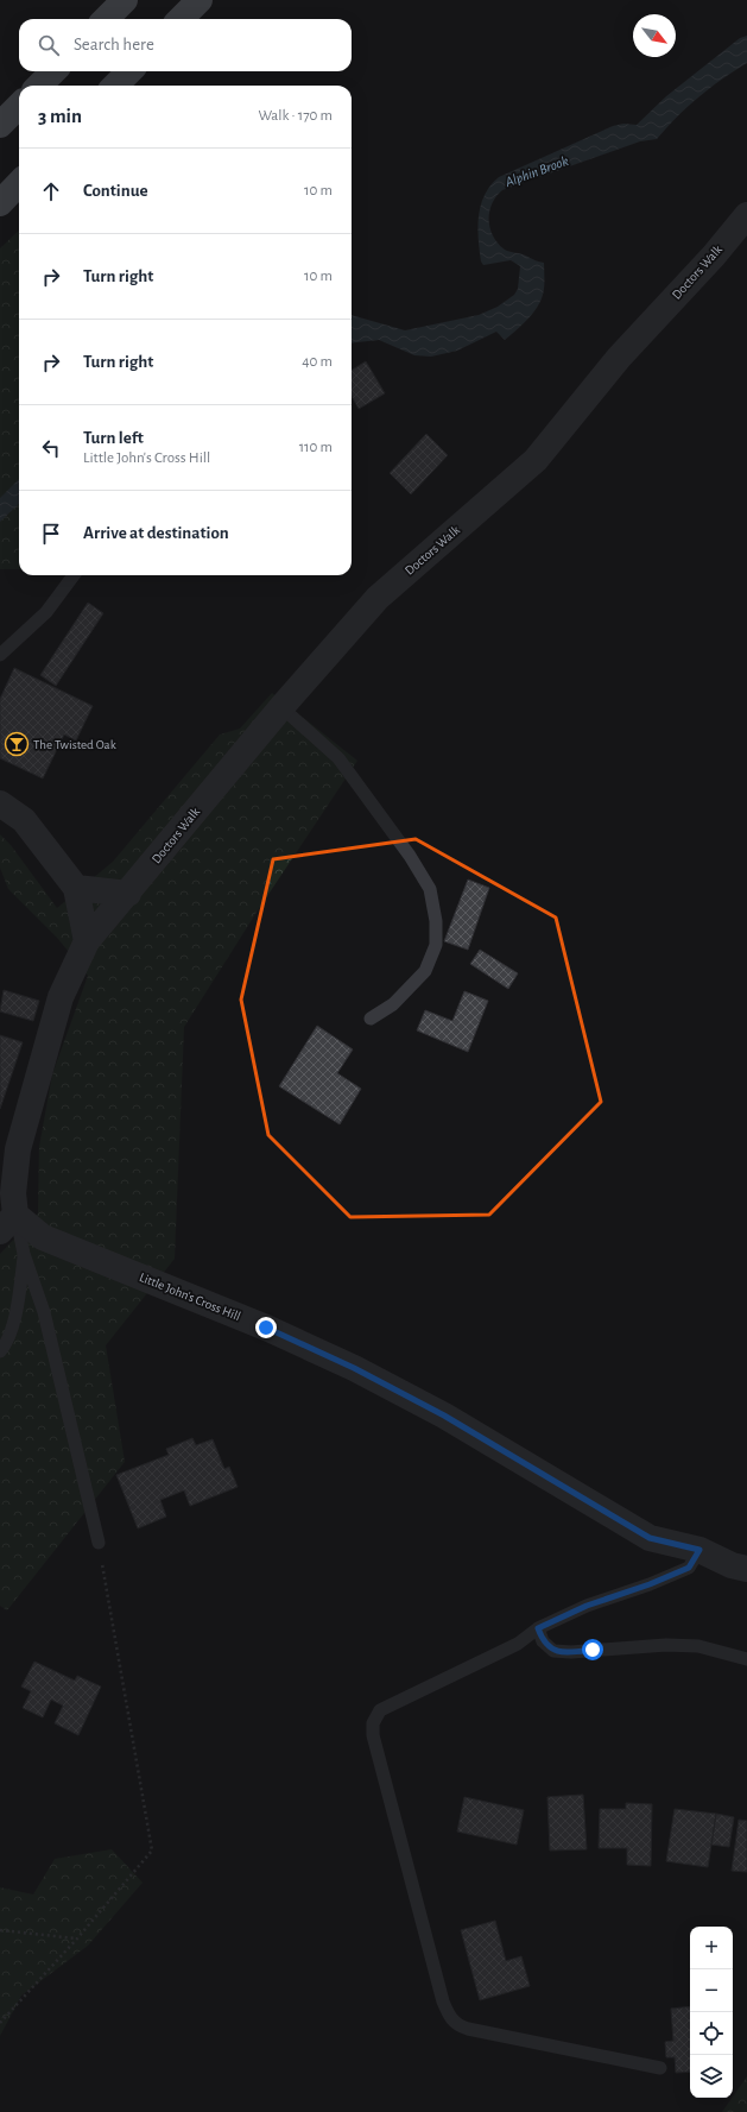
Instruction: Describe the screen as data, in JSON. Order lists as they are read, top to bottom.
{
  "streets": {
    "street": ["Doctors Walk", "Little John's Cross Hill"]
  },
  "crossings": [
    ["Doctors Walk", "Little John's Cross Hill"]
  ],
  "water": ["Alphin Brook"],
  "places": {
    "bar": ["The Twisted Oak"]
  },
  "north": "bottom right",
  "page": {
    "search": "Search here",
    "heading": ["3 min", "Walk · 170 m"],
    "list": [
      ["Continue", "10 m"],
      ["Turn right", "10 m"],
      ["Turn right", "40 m"],
      ["Turn left", "Little John's Cross Hill", "110 m"],
      "Arrive at destination"
    ],
    "map_buttons": ["+", "−"]
  }
}
